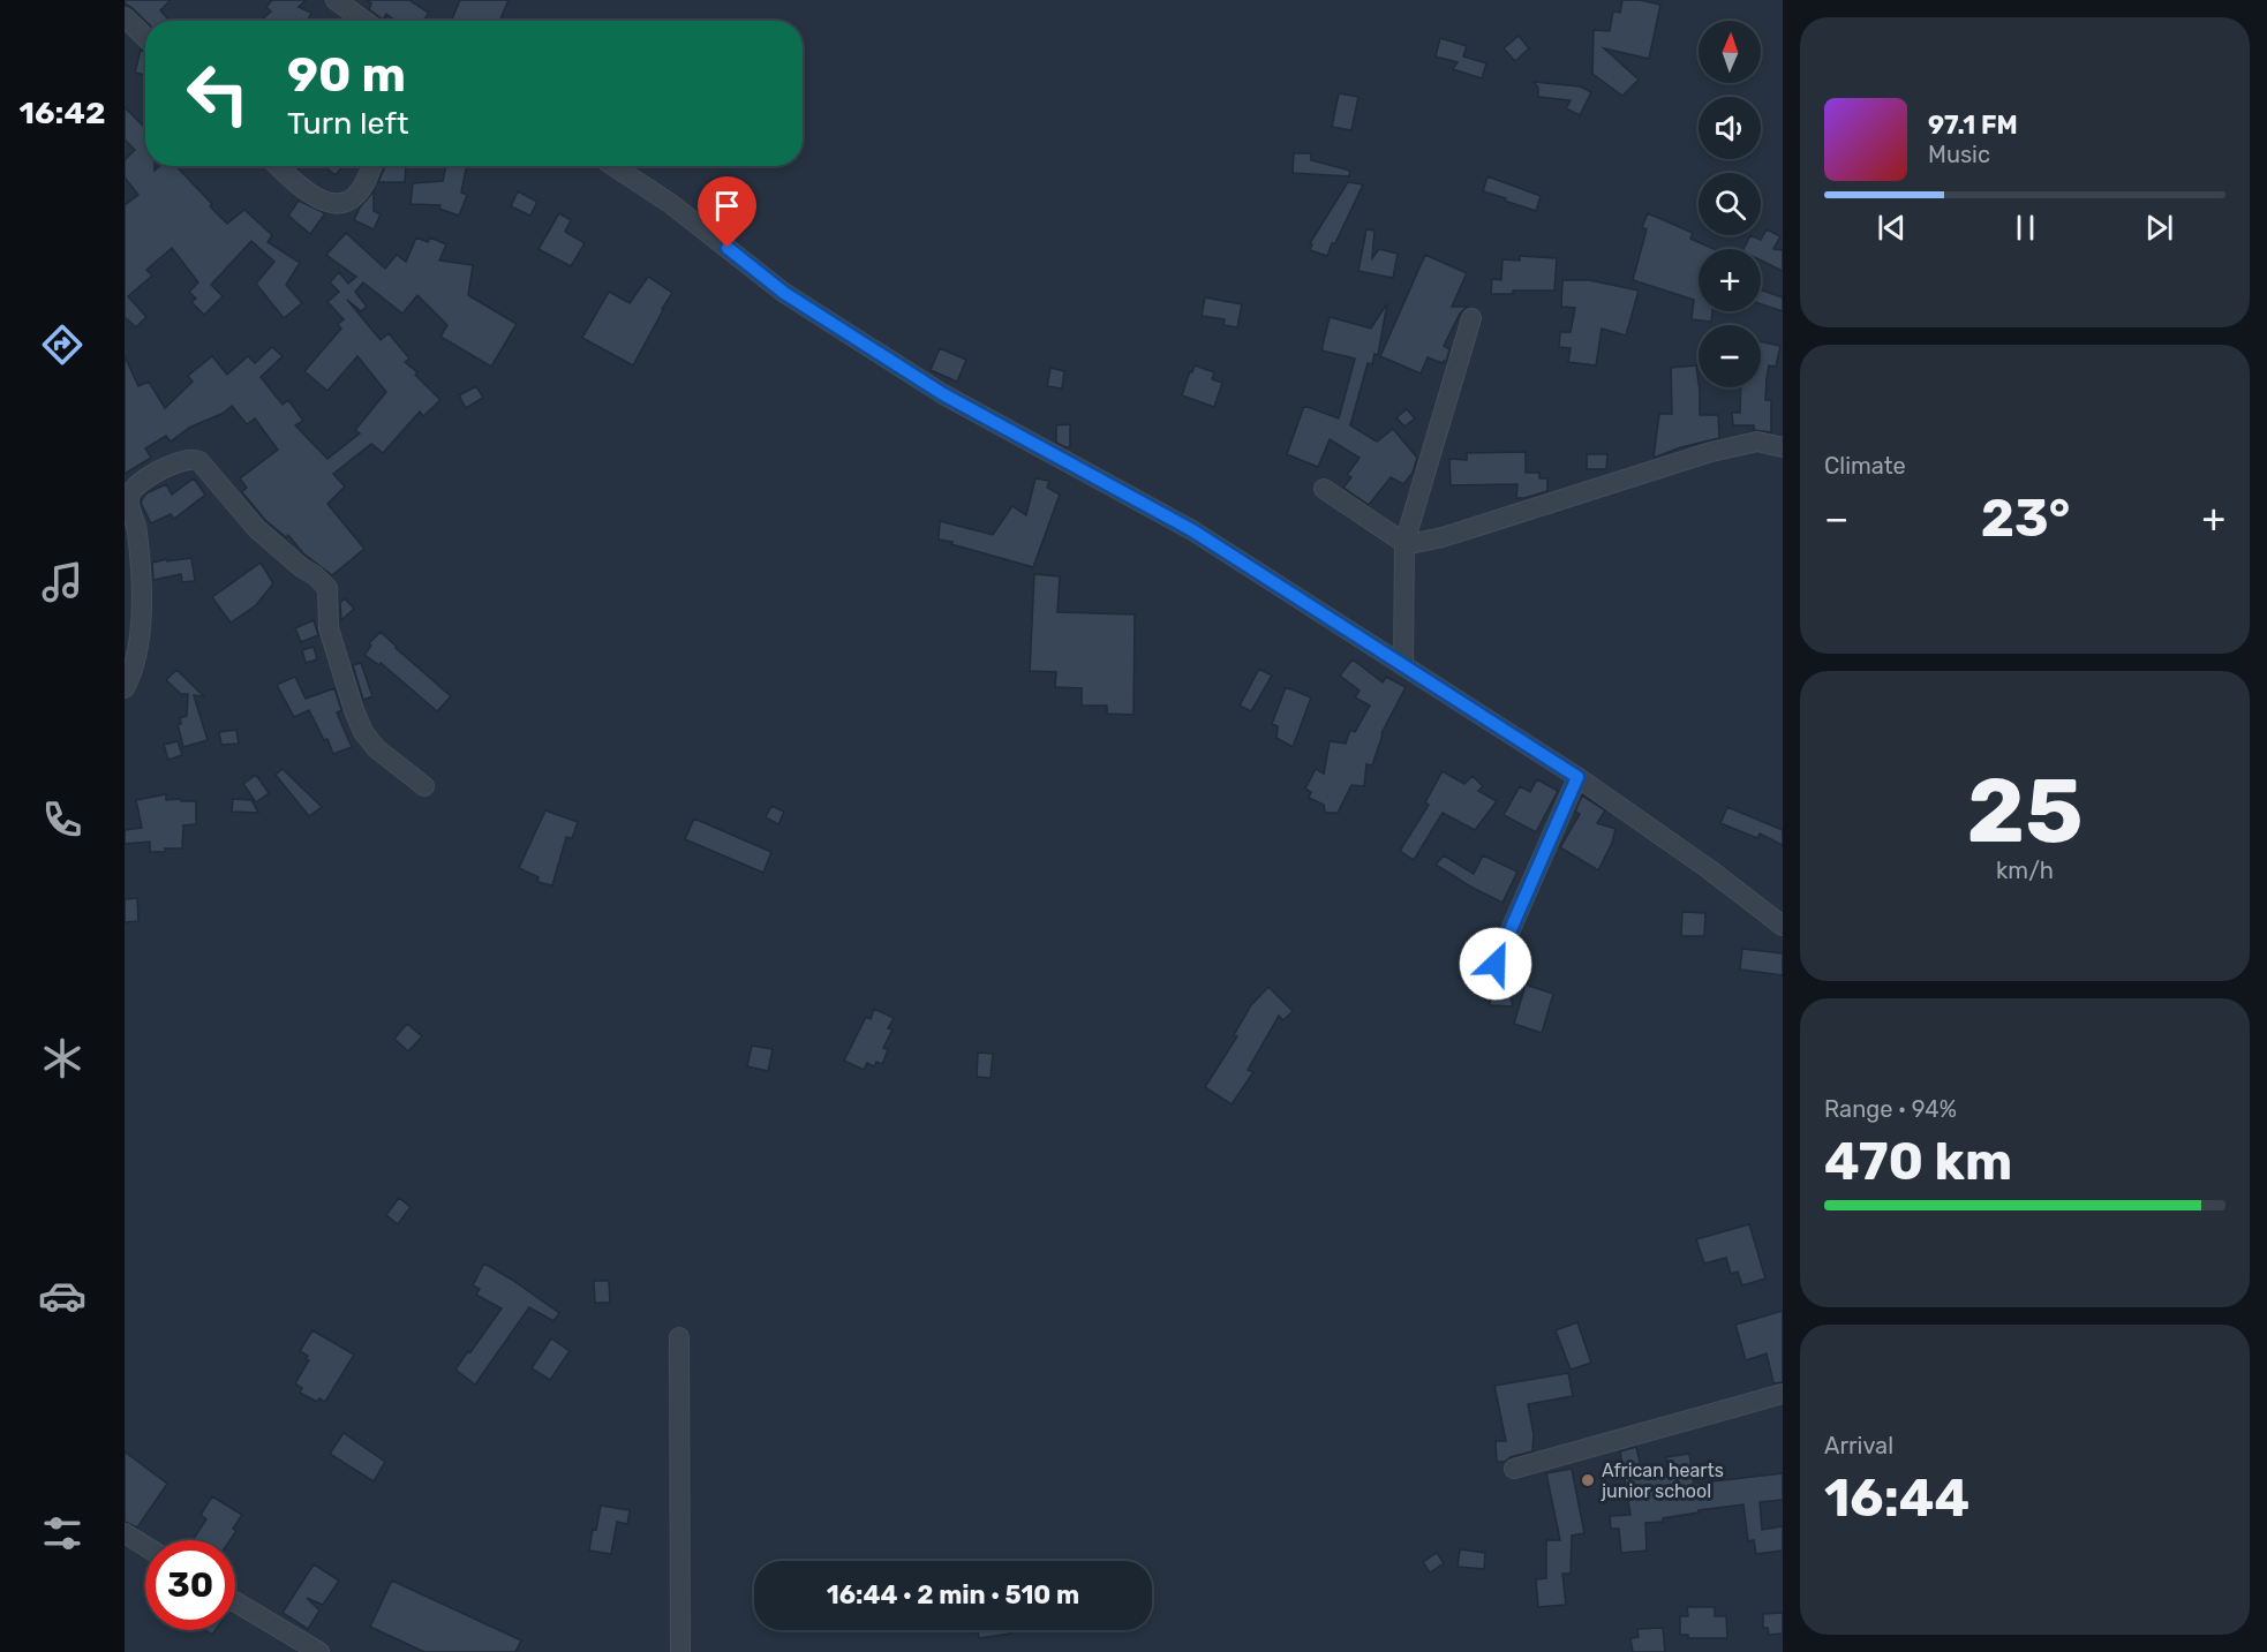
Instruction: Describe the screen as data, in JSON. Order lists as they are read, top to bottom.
{
  "places": ["African hearts junior school"],
  "north": "top",
  "page": {
    "tabs": "16:42",
    "map_buttons": ["+", "−"],
    "turn": ["90 m", "Turn left"],
    "song": ["97.1 FM", "Music"],
    "tile": [
      "Climate",
      ["25", "km/h"],
      ["Range · 94%", "470 km"],
      ["Arrival", "16:44"]
    ],
    "heat": ["−", "23°", "+"],
    "limit": "30",
    "trip": "16:44 · 2 min · 510 m"
  }
}
